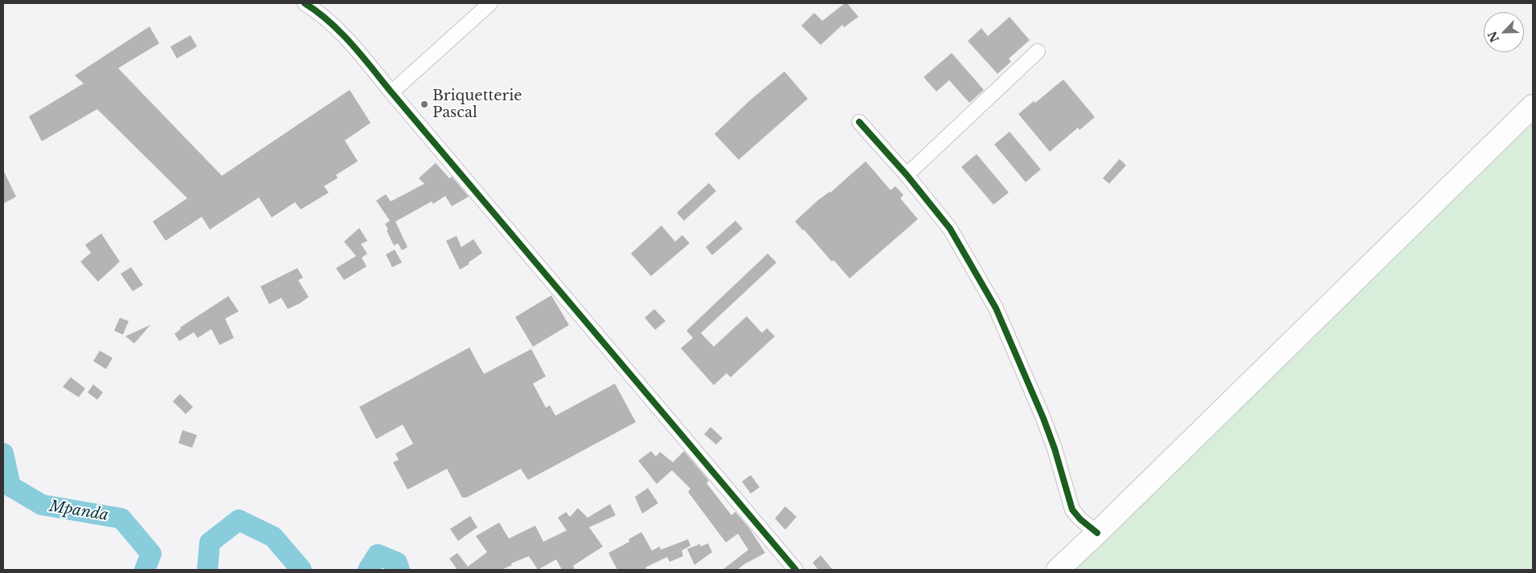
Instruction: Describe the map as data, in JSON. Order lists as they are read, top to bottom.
{
  "water": ["Mpanda"],
  "places": ["Briquetterie Pascal"],
  "north": "bottom left"
}
